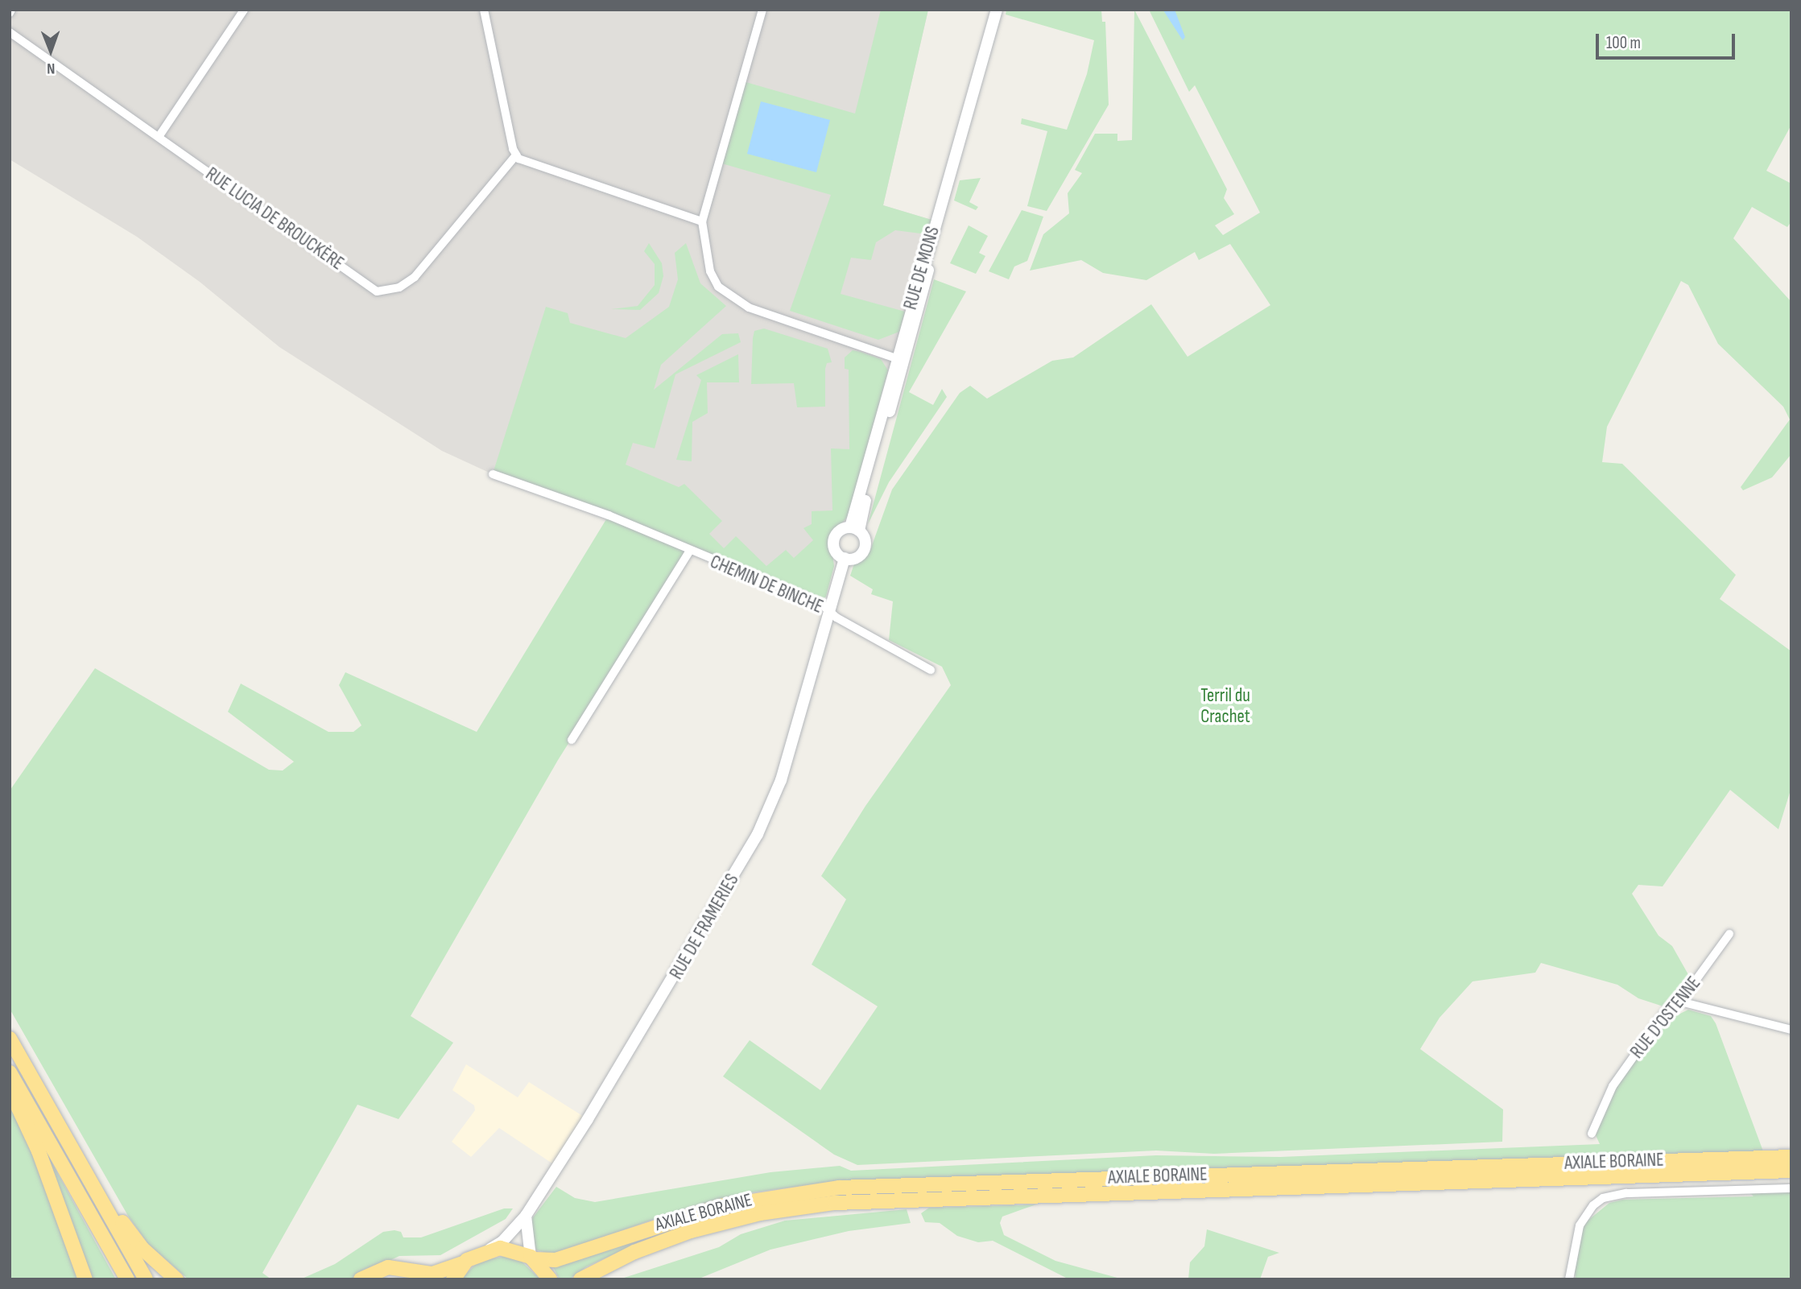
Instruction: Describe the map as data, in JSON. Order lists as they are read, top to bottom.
{
  "streets": {
    "highway": ["AXIALE BORAINE"],
    "main road": ["RUE DE MONS", "RUE DE FRAMERIES"],
    "street": ["RUE LUCIA DE BROUCKÈRE", "CHEMIN DE BINCHE", "RUE D'OSTENNE"]
  },
  "crossings": [
    ["CHEMIN DE BINCHE", "RUE DE FRAMERIES"],
    ["RUE DE FRAMERIES", "AXIALE BORAINE"]
  ],
  "parks": ["Terril du Crachet"],
  "scale_bar": "100 m",
  "north": "bottom"
}
